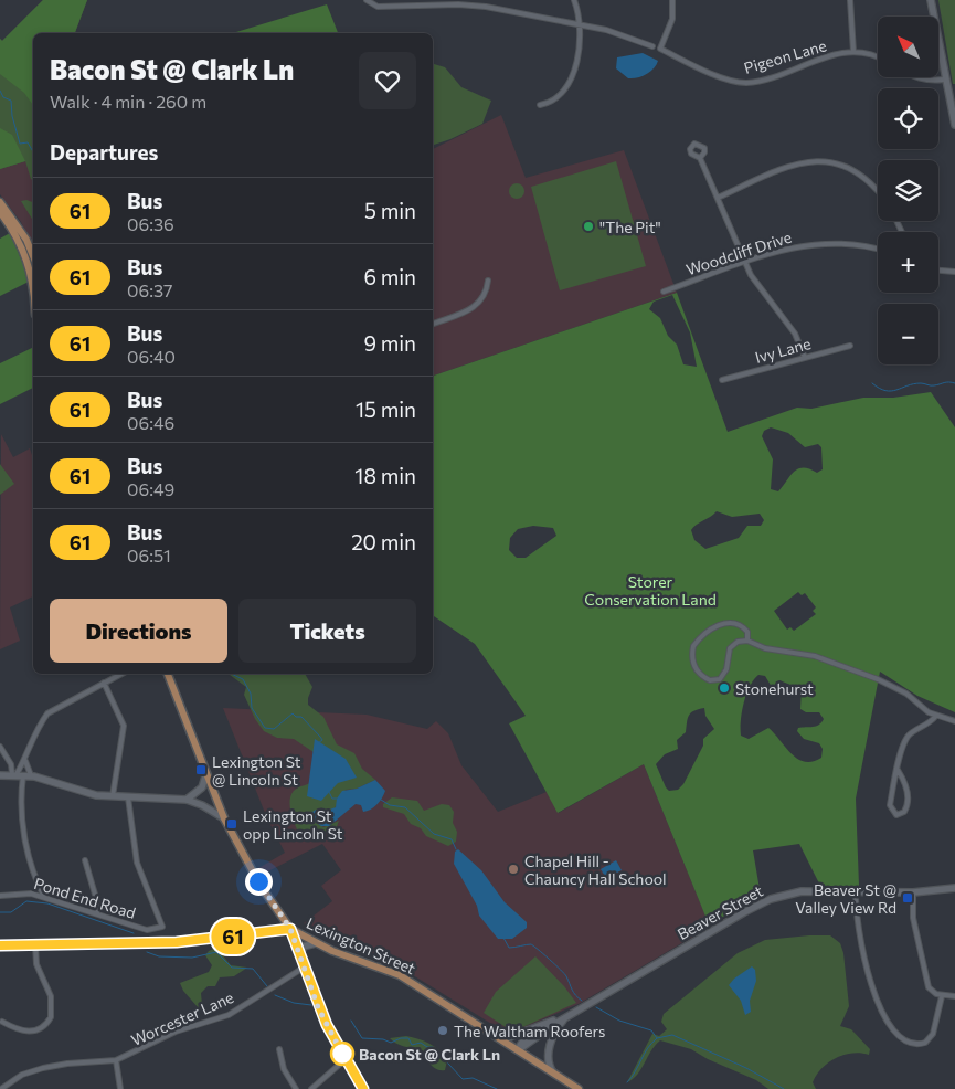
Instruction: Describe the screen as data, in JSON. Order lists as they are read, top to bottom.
{
  "streets": {
    "main road": ["Beaver Street", "Lexington Street"],
    "street": [
      "Pigeon Lane",
      "Woodcliff Drive",
      "Ivy Lane",
      "Pond End Road",
      "Worcester Lane"
    ]
  },
  "crossings": [
    ["Beaver Street", "Lexington Street"]
  ],
  "parks": ["Storer Conservation Land"],
  "places": {
    "other": [
      "\"The Pit\"",
      "Stonehurst",
      "Chapel Hill - Chauncy Hall School",
      "The Waltham Roofers",
      "Bacon St @ Clark Ln"
    ],
    "transit": ["Lexington St @ Lincoln St", "Lexington St opp Lincoln St", "Beaver St @ Valley View Rd"]
  },
  "lines": ["bus line 61"],
  "north": "top left",
  "page": {
    "on_map": "61",
    "map_buttons": ["+", "−"],
    "heading": [
      ["Bacon St @ Clark Ln", "Walk · 4 min · 260 m"],
      "Departures"
    ],
    "list": [
      {
        "mark": "61",
        "name": "Bus",
        "note": "06:36",
        "value": "5 min"
      },
      {
        "mark": "61",
        "name": "Bus",
        "note": "06:37",
        "value": "6 min"
      },
      {
        "mark": "61",
        "name": "Bus",
        "note": "06:40",
        "value": "9 min"
      },
      {
        "mark": "61",
        "name": "Bus",
        "note": "06:46",
        "value": "15 min"
      },
      {
        "mark": "61",
        "name": "Bus",
        "note": "06:49",
        "value": "18 min"
      },
      {
        "mark": "61",
        "name": "Bus",
        "note": "06:51",
        "value": "20 min"
      }
    ],
    "buttons": ["Directions", "Tickets"]
  }
}
